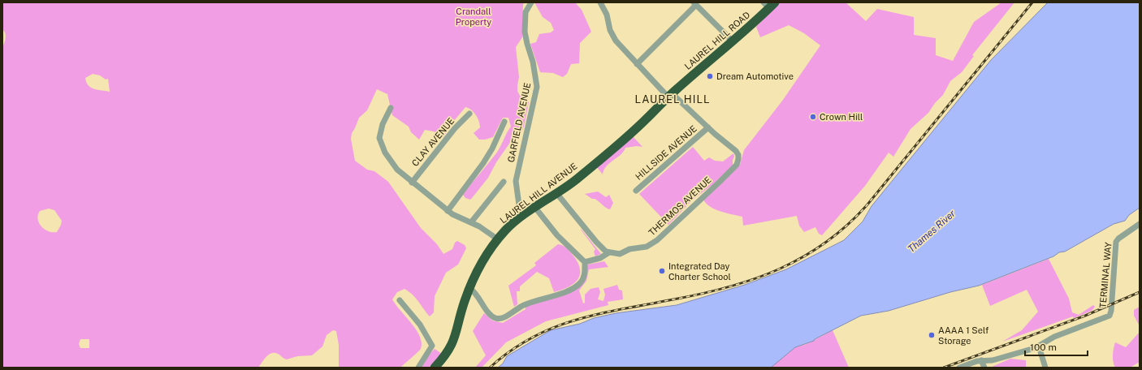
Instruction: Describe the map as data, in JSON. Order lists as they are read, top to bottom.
{
  "streets": {
    "highway": ["LAUREL HILL ROAD", "LAUREL HILL AVENUE"],
    "street": [
      "GARFIELD AVENUE",
      "CLAY AVENUE",
      "HILLSIDE AVENUE",
      "THERMOS AVENUE",
      "TERMINAL WAY"
    ]
  },
  "crossings": [
    ["LAUREL HILL ROAD", "LAUREL HILL AVENUE"],
    ["LAUREL HILL ROAD", "THERMOS AVENUE"],
    ["GARFIELD AVENUE", "LAUREL HILL AVENUE"],
    ["HILLSIDE AVENUE", "THERMOS AVENUE"],
    ["LAUREL HILL AVENUE", "THERMOS AVENUE"]
  ],
  "districts": ["LAUREL HILL"],
  "water": ["Thames River"],
  "parks": ["Crandall Property"],
  "places": [
    "Dream Automotive",
    "Crown Hill",
    "Integrated Day Charter School",
    "AAAA 1 Self Storage"
  ],
  "scale_bar": "100 m"
}
